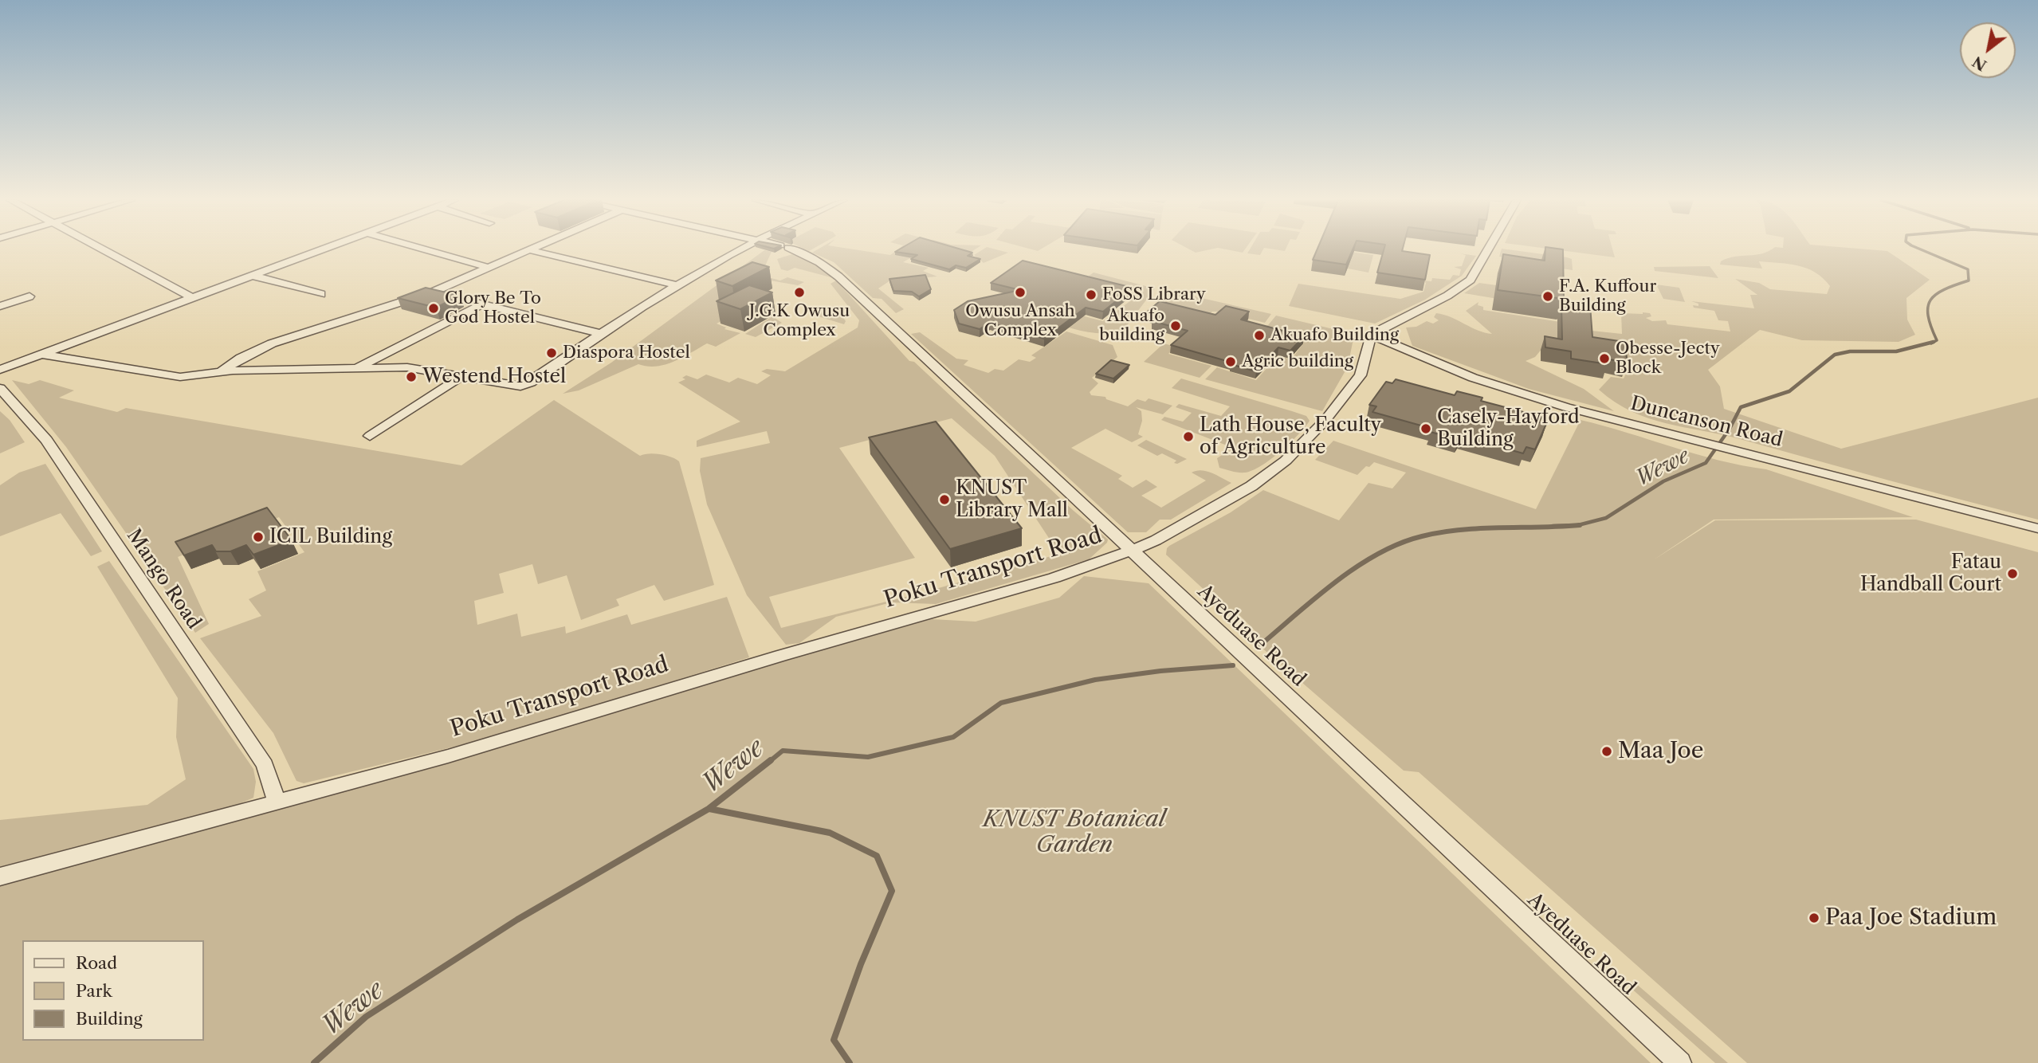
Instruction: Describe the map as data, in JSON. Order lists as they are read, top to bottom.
{
  "streets": {
    "street": [
      "Duncanson Road",
      "Poku Transport Road",
      "Mango Road",
      "Ayeduase Road"
    ]
  },
  "crossings": [
    ["Duncanson Road", "Poku Transport Road"],
    ["Poku Transport Road", "Mango Road"],
    ["Poku Transport Road", "Ayeduase Road"]
  ],
  "water": ["Wewe"],
  "parks": ["KNUST Botanical Garden"],
  "places": [
    "J.G.K Owusu Complex",
    "Owusu Ansah Complex",
    "FoSS Library",
    "F.A. Kuffour Building",
    "Glory Be To God Hostel",
    "Akuafo building",
    "Akuafo Building",
    "Diaspora Hostel",
    "Obesse-Jecty Block",
    "Agric building",
    "Westend Hostel",
    "Casely-Hayford Building",
    "Lath House, Faculty of Agriculture",
    "KNUST Library Mall",
    "ICIL Building",
    "Fatau Handball Court",
    "Maa Joe",
    "Paa Joe Stadium"
  ],
  "legend": ["Road", "Park", "Building"],
  "north": "bottom left"
}
